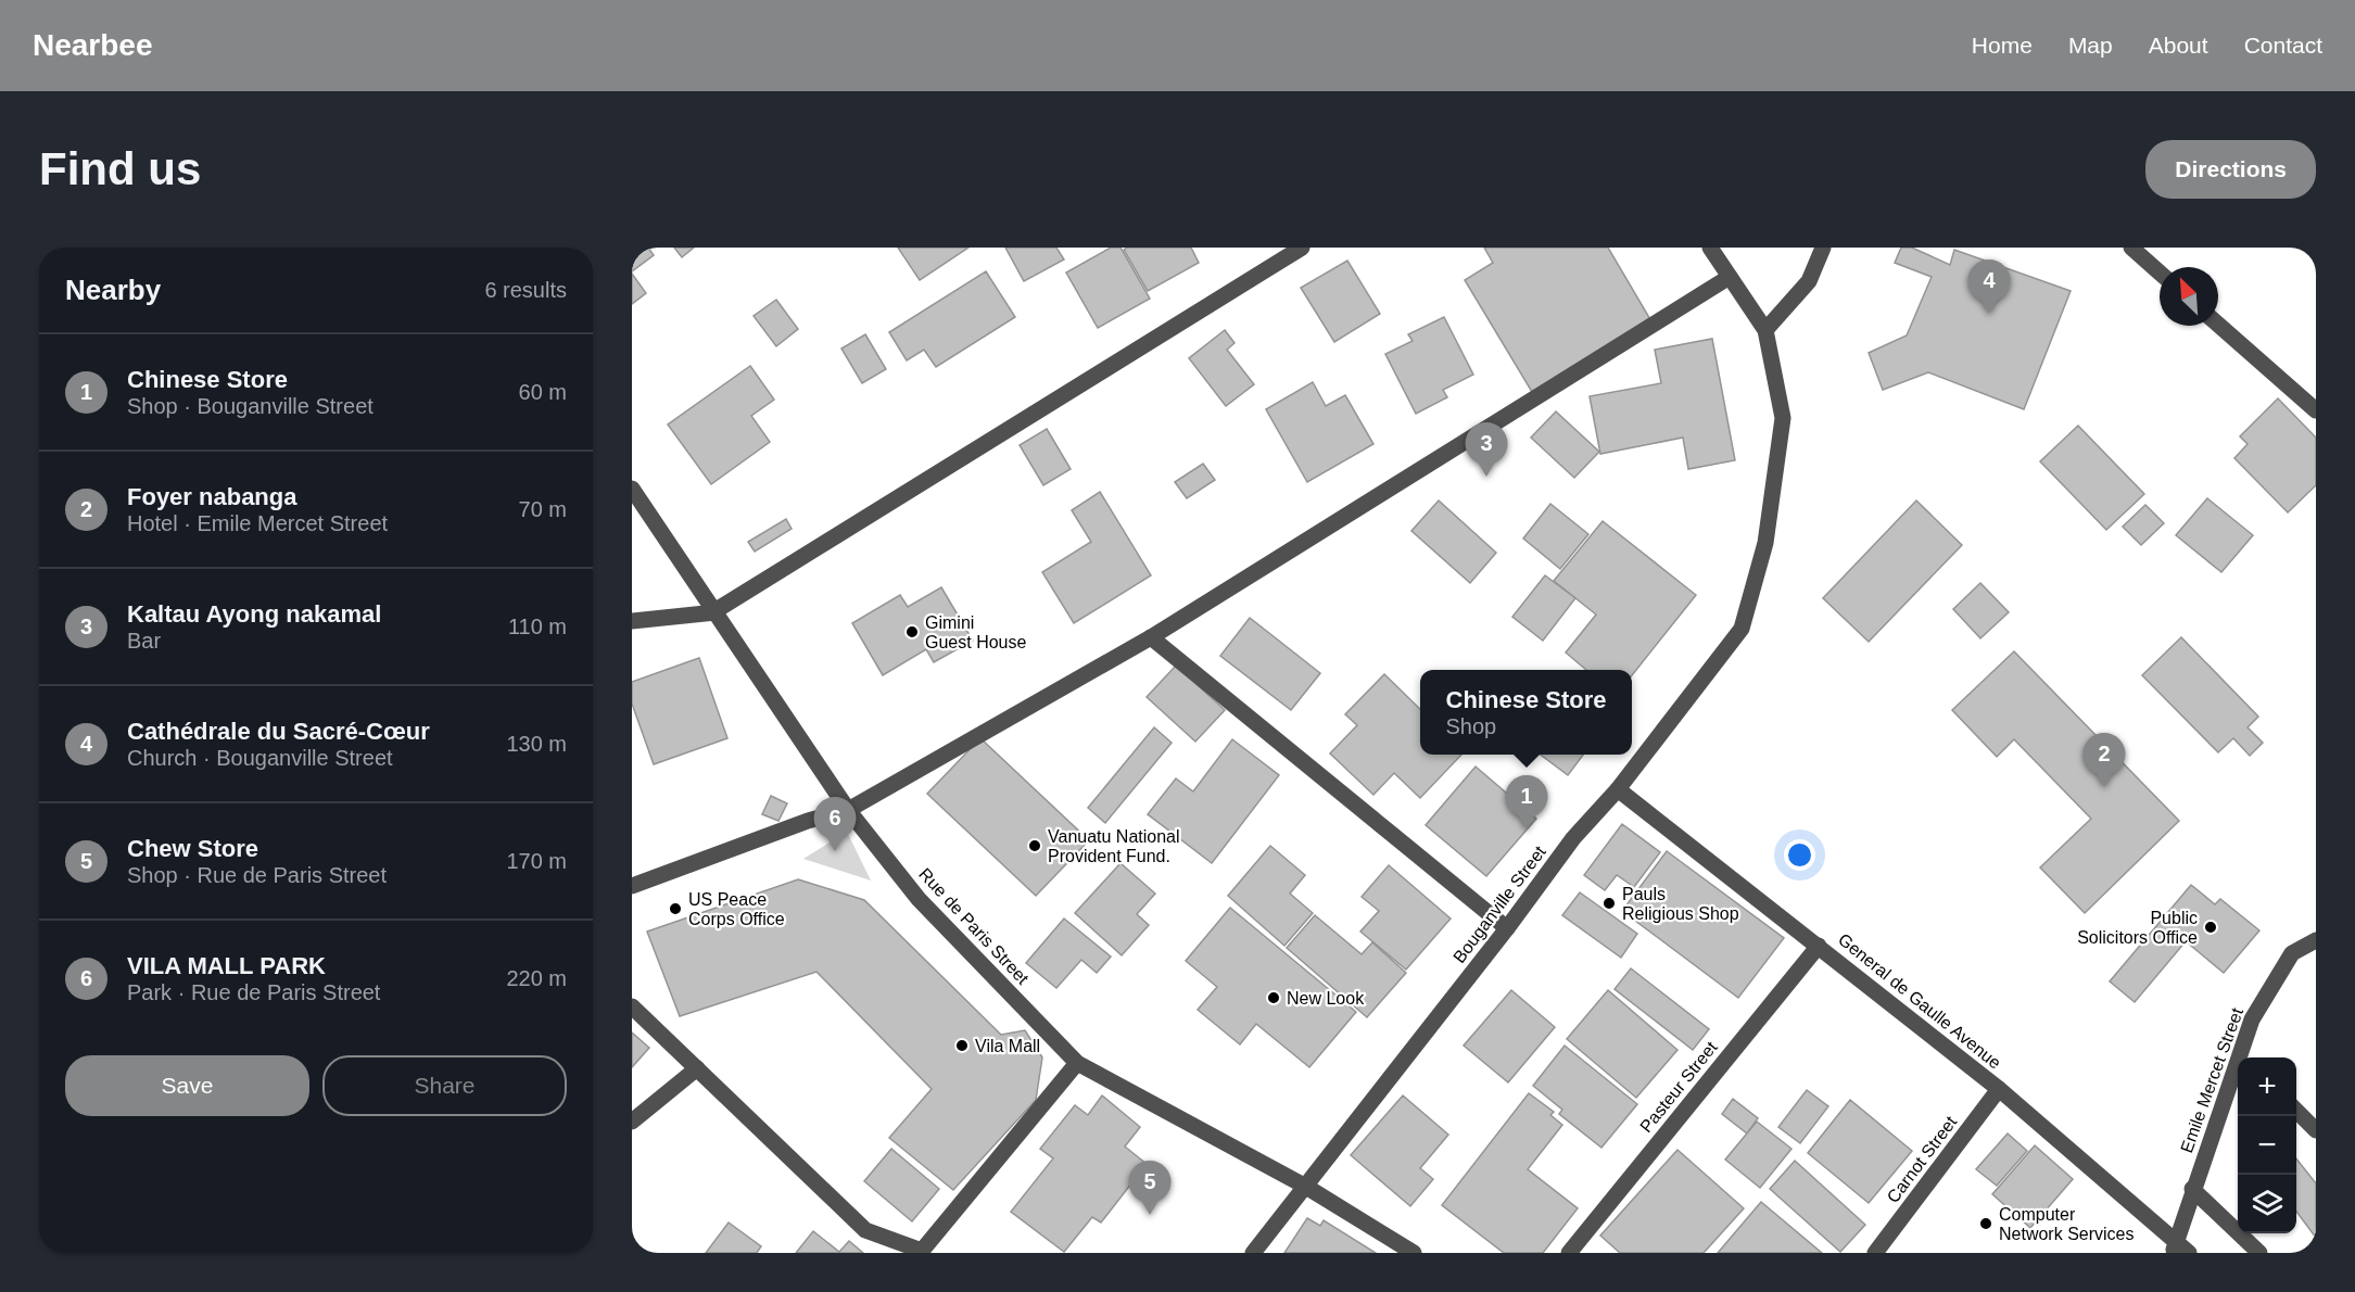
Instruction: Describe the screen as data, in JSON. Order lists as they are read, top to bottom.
{
  "streets": {
    "street": [
      "Bouganville Street",
      "Rue de Paris Street",
      "General de Gaulle Avenue",
      "Emile Mercet Street",
      "Pasteur Street",
      "Carnot Street"
    ]
  },
  "crossings": [
    ["Bouganville Street", "Rue de Paris Street"],
    ["Bouganville Street", "General de Gaulle Avenue"],
    ["General de Gaulle Avenue", "Emile Mercet Street"],
    ["General de Gaulle Avenue", "Pasteur Street"],
    ["General de Gaulle Avenue", "Carnot Street"]
  ],
  "places": [
    "Gimini Guest House",
    "Vanuatu National Provident Fund.",
    "Pauls Religious Shop",
    "US Peace Corps Office",
    "Public Solicitors Office",
    "New Look",
    "Vila Mall",
    "Computer Network Services"
  ],
  "north": "top left",
  "page": {
    "header": "Nearbee",
    "nav": [
      "Home",
      "Map",
      "About",
      "Contact"
    ],
    "buttons": [
      "Directions",
      ["Save", "Share"]
    ],
    "title": "Find us",
    "heading": ["Nearby", "6 results"],
    "pins": [
      "4",
      "3",
      "2",
      "1",
      "6",
      "5"
    ],
    "list": [
      {
        "mark": "1",
        "name": "Chinese Store",
        "note": "Shop · Bouganville Street",
        "value": "60 m"
      },
      {
        "mark": "2",
        "name": "Foyer nabanga",
        "note": "Hotel · Emile Mercet Street",
        "value": "70 m"
      },
      {
        "mark": "3",
        "name": "Kaltau Ayong nakamal",
        "note": "Bar",
        "value": "110 m"
      },
      {
        "mark": "4",
        "name": "Cathédrale du Sacré-Cœur",
        "note": "Church · Bouganville Street",
        "value": "130 m"
      },
      {
        "mark": "5",
        "name": "Chew Store",
        "note": "Shop · Rue de Paris Street",
        "value": "170 m"
      },
      {
        "mark": "6",
        "name": "VILA MALL PARK",
        "note": "Park · Rue de Paris Street",
        "value": "220 m"
      }
    ],
    "popup": ["Chinese Store", "Shop"],
    "map_buttons": ["+", "−"]
  }
}
